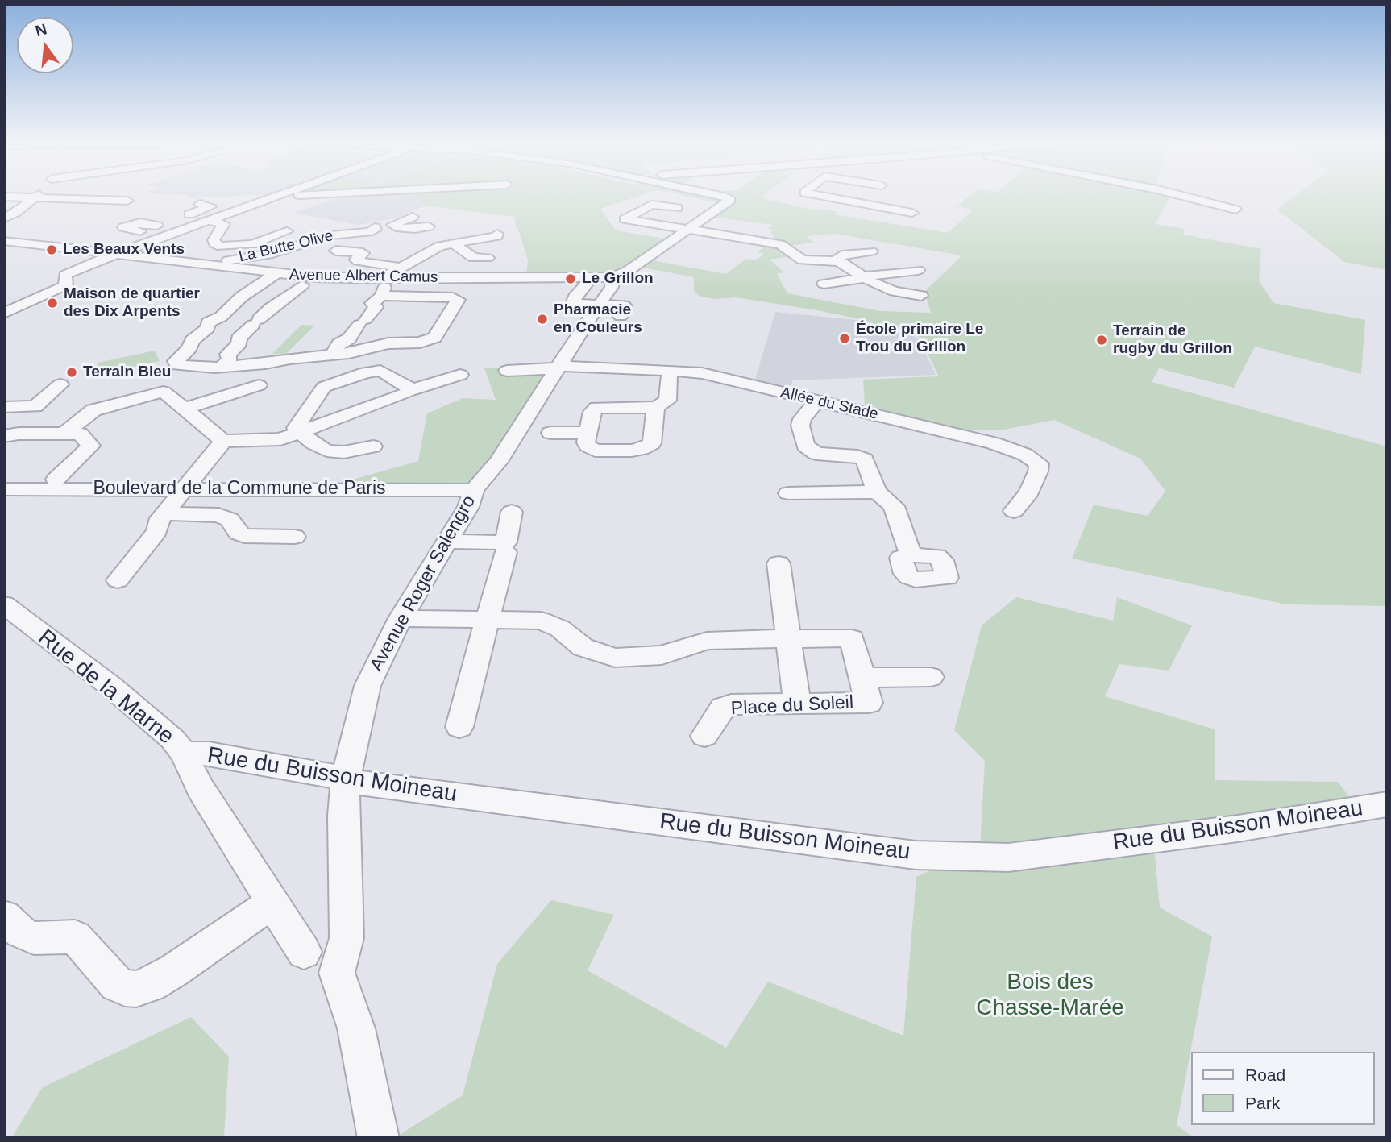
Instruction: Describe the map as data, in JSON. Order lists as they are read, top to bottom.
{
  "streets": {
    "street": [
      "La Butte Olive",
      "Avenue Albert Camus",
      "Allée du Stade",
      "Boulevard de la Commune de Paris",
      "Avenue Roger Salengro",
      "Rue de la Marne",
      "Place du Soleil",
      "Rue du Buisson Moineau"
    ]
  },
  "crossings": [
    ["Avenue Albert Camus", "Avenue Roger Salengro"],
    ["Allée du Stade", "Avenue Roger Salengro"],
    ["Boulevard de la Commune de Paris", "Avenue Roger Salengro"],
    ["Avenue Roger Salengro", "Rue du Buisson Moineau"],
    ["Rue de la Marne", "Rue du Buisson Moineau"]
  ],
  "parks": ["Bois des Chasse-Marée"],
  "places": [
    "Les Beaux Vents",
    "Le Grillon",
    "Maison de quartier des Dix Arpents",
    "Pharmacie en Couleurs",
    "École primaire Le Trou du Grillon",
    "Terrain de rugby du Grillon",
    "Terrain Bleu"
  ],
  "legend": ["Road", "Park"],
  "north": "top"
}
